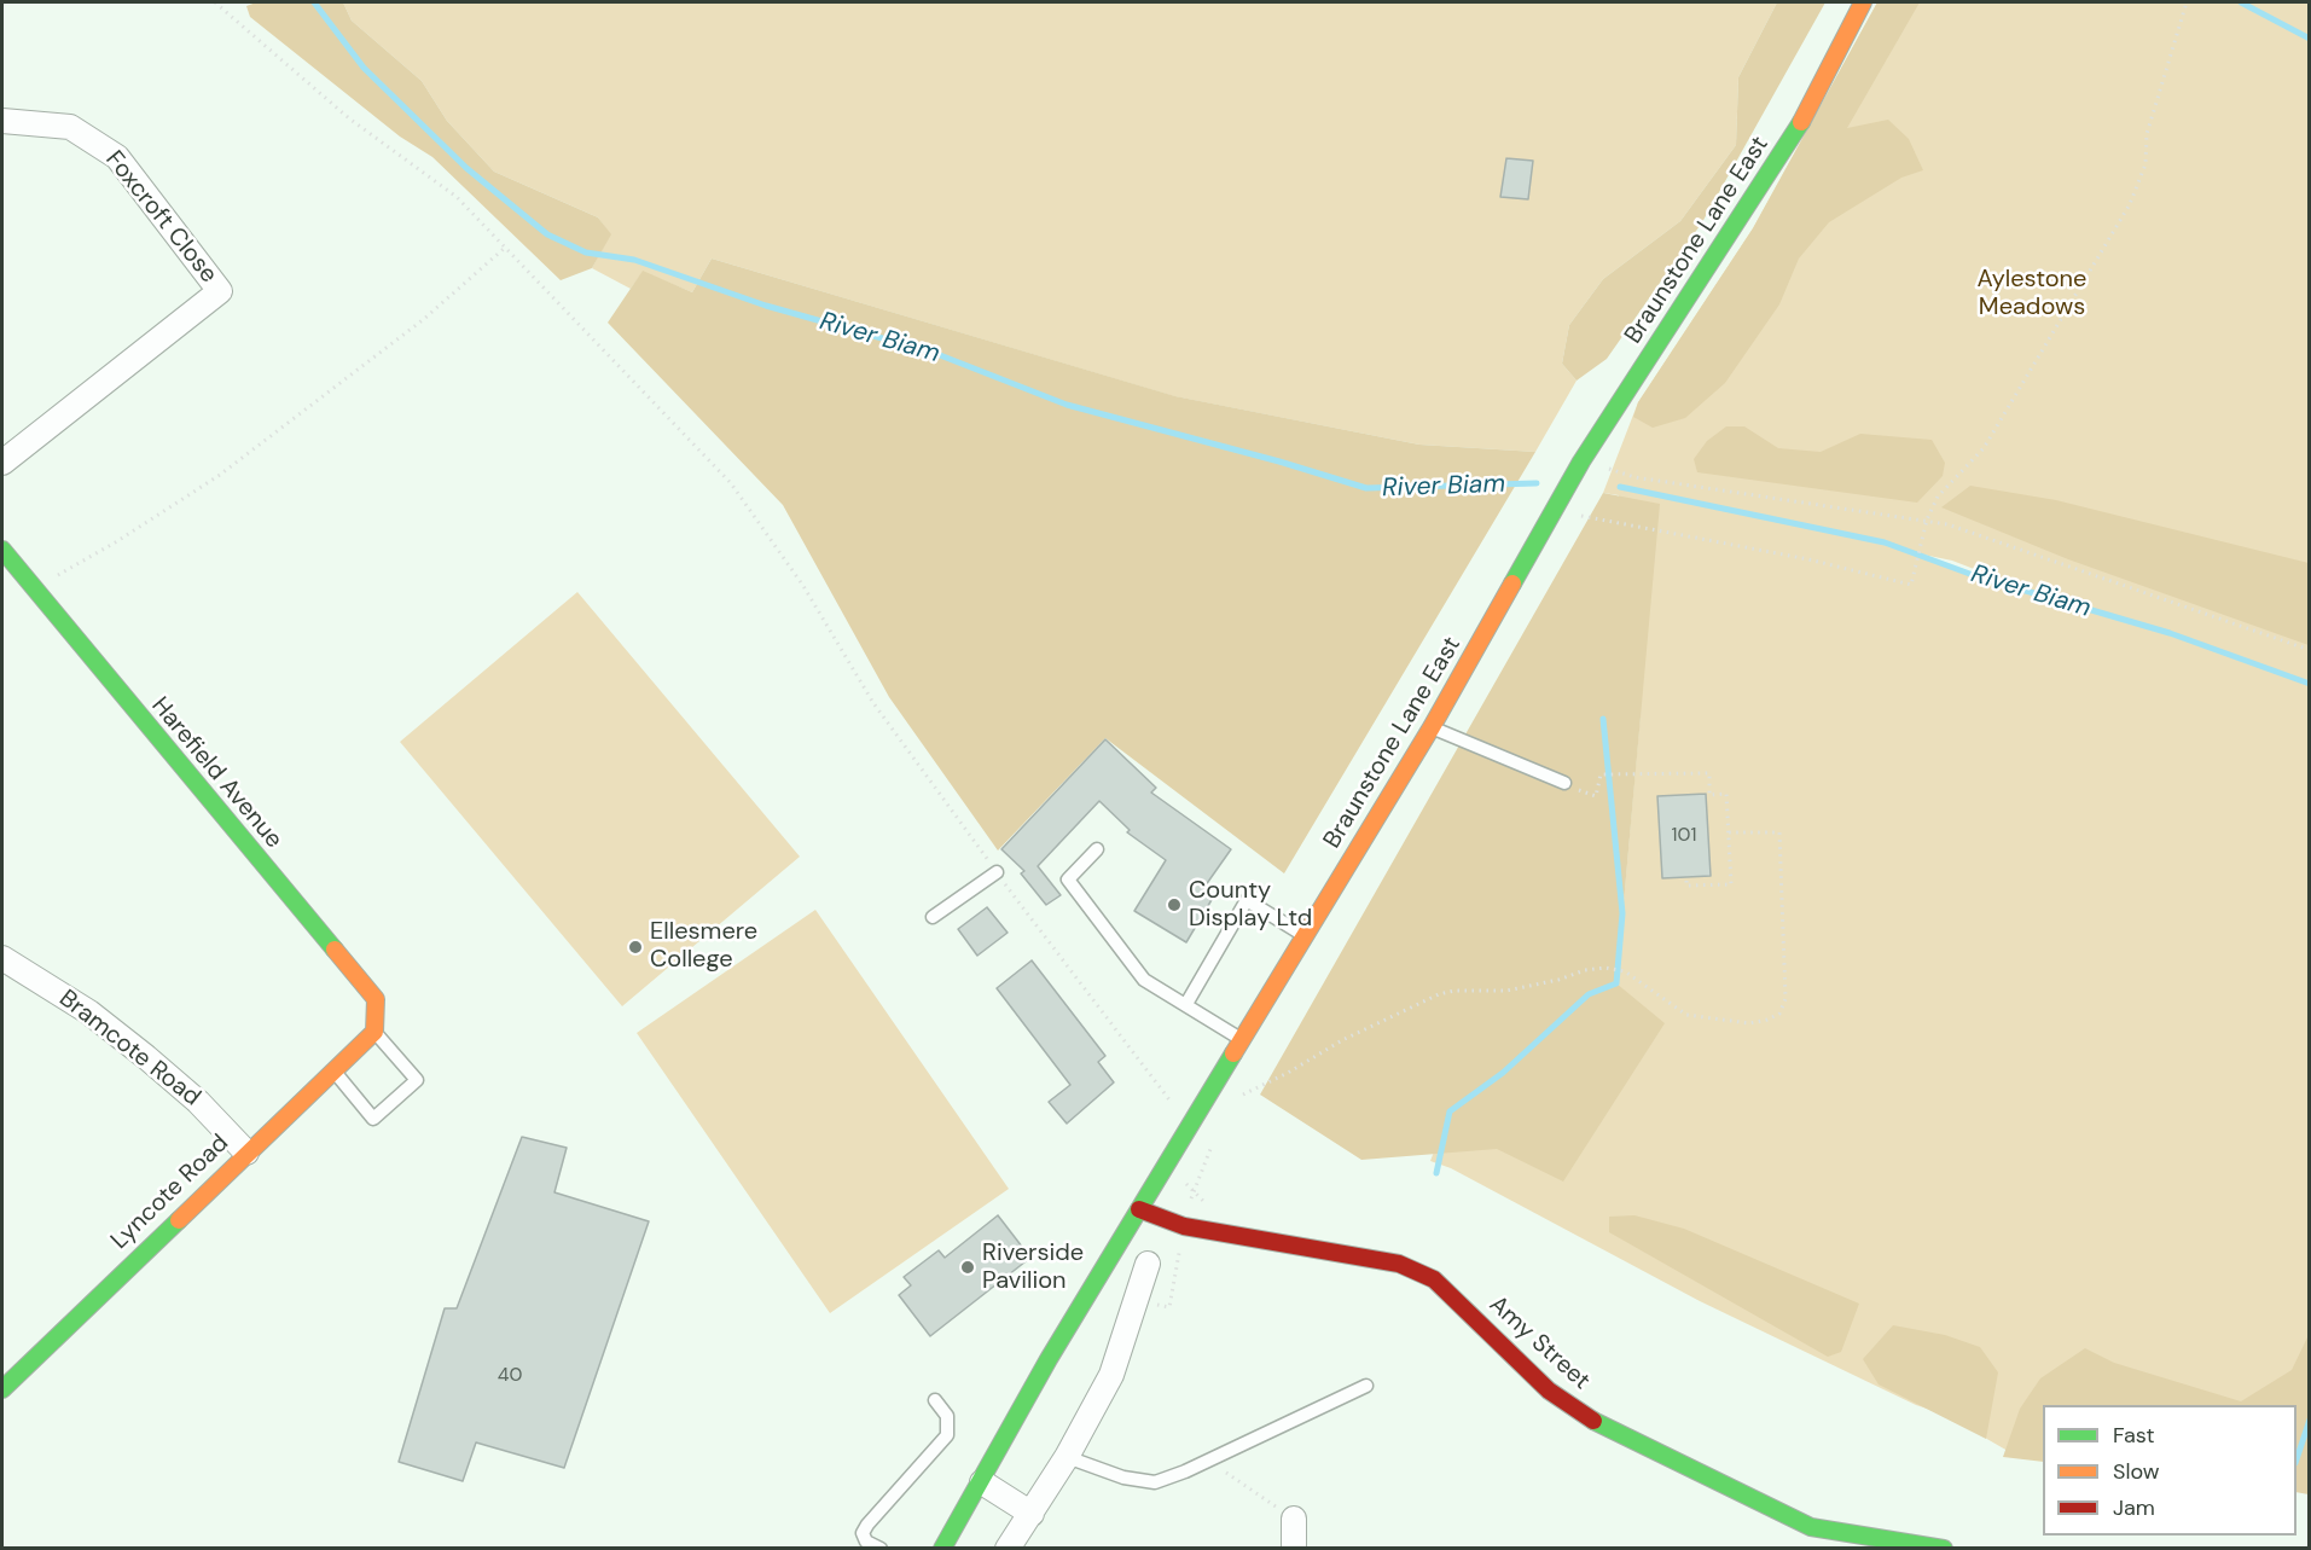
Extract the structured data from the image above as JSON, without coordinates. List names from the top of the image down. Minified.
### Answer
{"streets":{"street":["Foxcroft Close","Braunstone Lane East","Harefield Avenue","Bramcote Road","Lyncote Road","Amy Street"]},"crossings":[["Braunstone Lane East","Amy Street"],["Harefield Avenue","Lyncote Road"],["Bramcote Road","Lyncote Road"]],"water":["River Biam"],"parks":["Aylestone Meadows"],"places":["County Display Ltd","Ellesmere College","Riverside Pavilion"],"house_numbers":["101","40"],"legend":["Fast","Slow","Jam"]}
